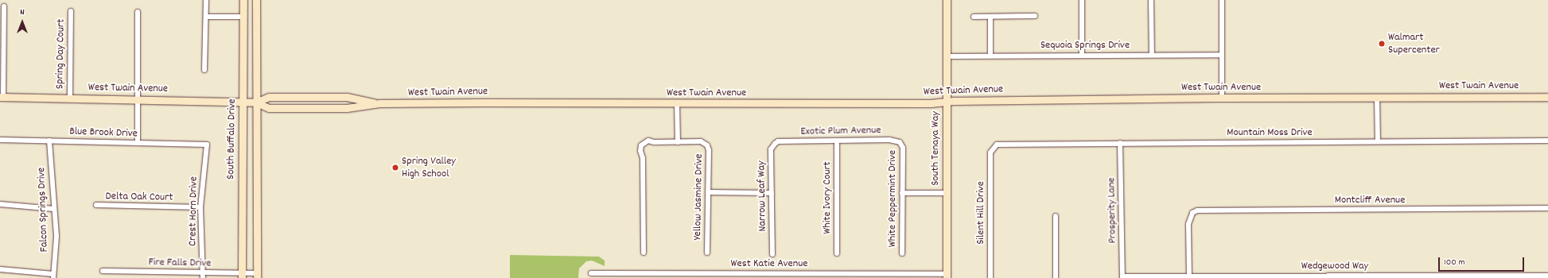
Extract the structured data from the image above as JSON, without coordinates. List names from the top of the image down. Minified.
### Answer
{"streets":{"street":["Sequoia Springs Drive","Spring Day Court","West Twain Avenue","Exotic Plum Avenue","Blue Brook Drive","Mountain Moss Drive","South Buffalo Drive","South Tenaya Way","Narrow Leaf Way","Delta Oak Court","Yellow Jasmine Drive","White Ivory Court","White Peppermint Drive","Montcliff Avenue","Falcon Springs Drive","Prosperity Lane","Crest Horn Drive","Silent Hill Drive","Fire Falls Drive","West Katie Avenue","Wedgewood Way"]},"crossings":[["Sequoia Springs Drive","South Tenaya Way"],["Spring Day Court","West Twain Avenue"],["West Twain Avenue","South Buffalo Drive"],["West Twain Avenue","South Tenaya Way"],["Exotic Plum Avenue","Narrow Leaf Way"],["Exotic Plum Avenue","White Ivory Court"],["Exotic Plum Avenue","White Peppermint Drive"],["Blue Brook Drive","Falcon Springs Drive"],["Blue Brook Drive","Crest Horn Drive"],["Mountain Moss Drive","Prosperity Lane"],["Mountain Moss Drive","Silent Hill Drive"],["South Buffalo Drive","Fire Falls Drive"],["South Tenaya Way","West Katie Avenue"],["Delta Oak Court","Crest Horn Drive"],["Montcliff Avenue","Wedgewood Way"],["Prosperity Lane","Wedgewood Way"],["Crest Horn Drive","Fire Falls Drive"]],"places":["Walmart Supercenter","Spring Valley High School"],"scale_bar":"100 m","north":"top"}
